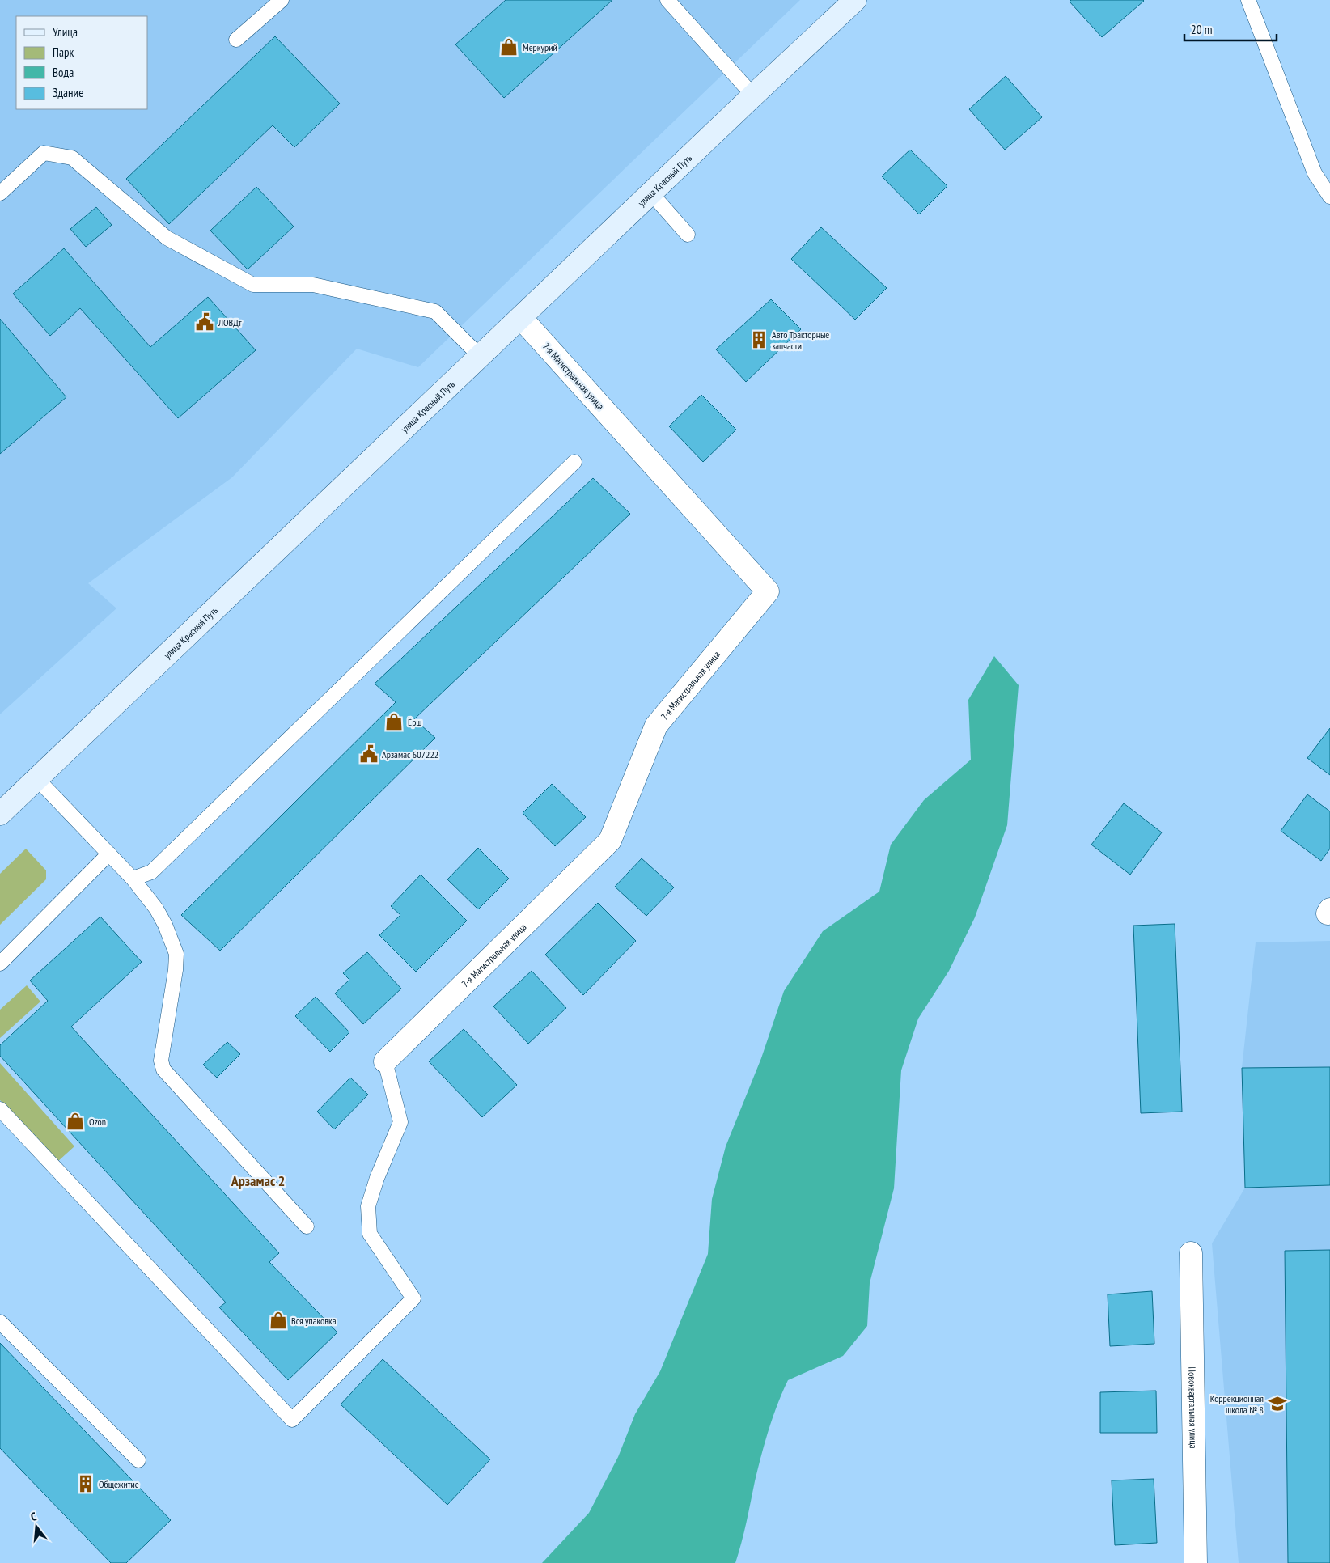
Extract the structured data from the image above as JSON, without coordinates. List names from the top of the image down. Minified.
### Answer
{"streets":{"main road":["улица Красный Путь"],"street":["7-я Магистральная улица","Новоквартальная улица"]},"crossings":[["улица Красный Путь","7-я Магистральная улица"]],"districts":["Арзамас 2"],"places":{"shop":["Меркурий","Ёрш","Ozon","Вся упаковка"],"public building":["ЛОВДт","Арзамас 607222"],"building":["Авто Тракторные запчасти","Общежитие"],"school or university":["Коррекционная школа № 8"]},"legend":["Улица","Парк","Вода","Здание"],"scale_bar":"20 m","north":"top"}
